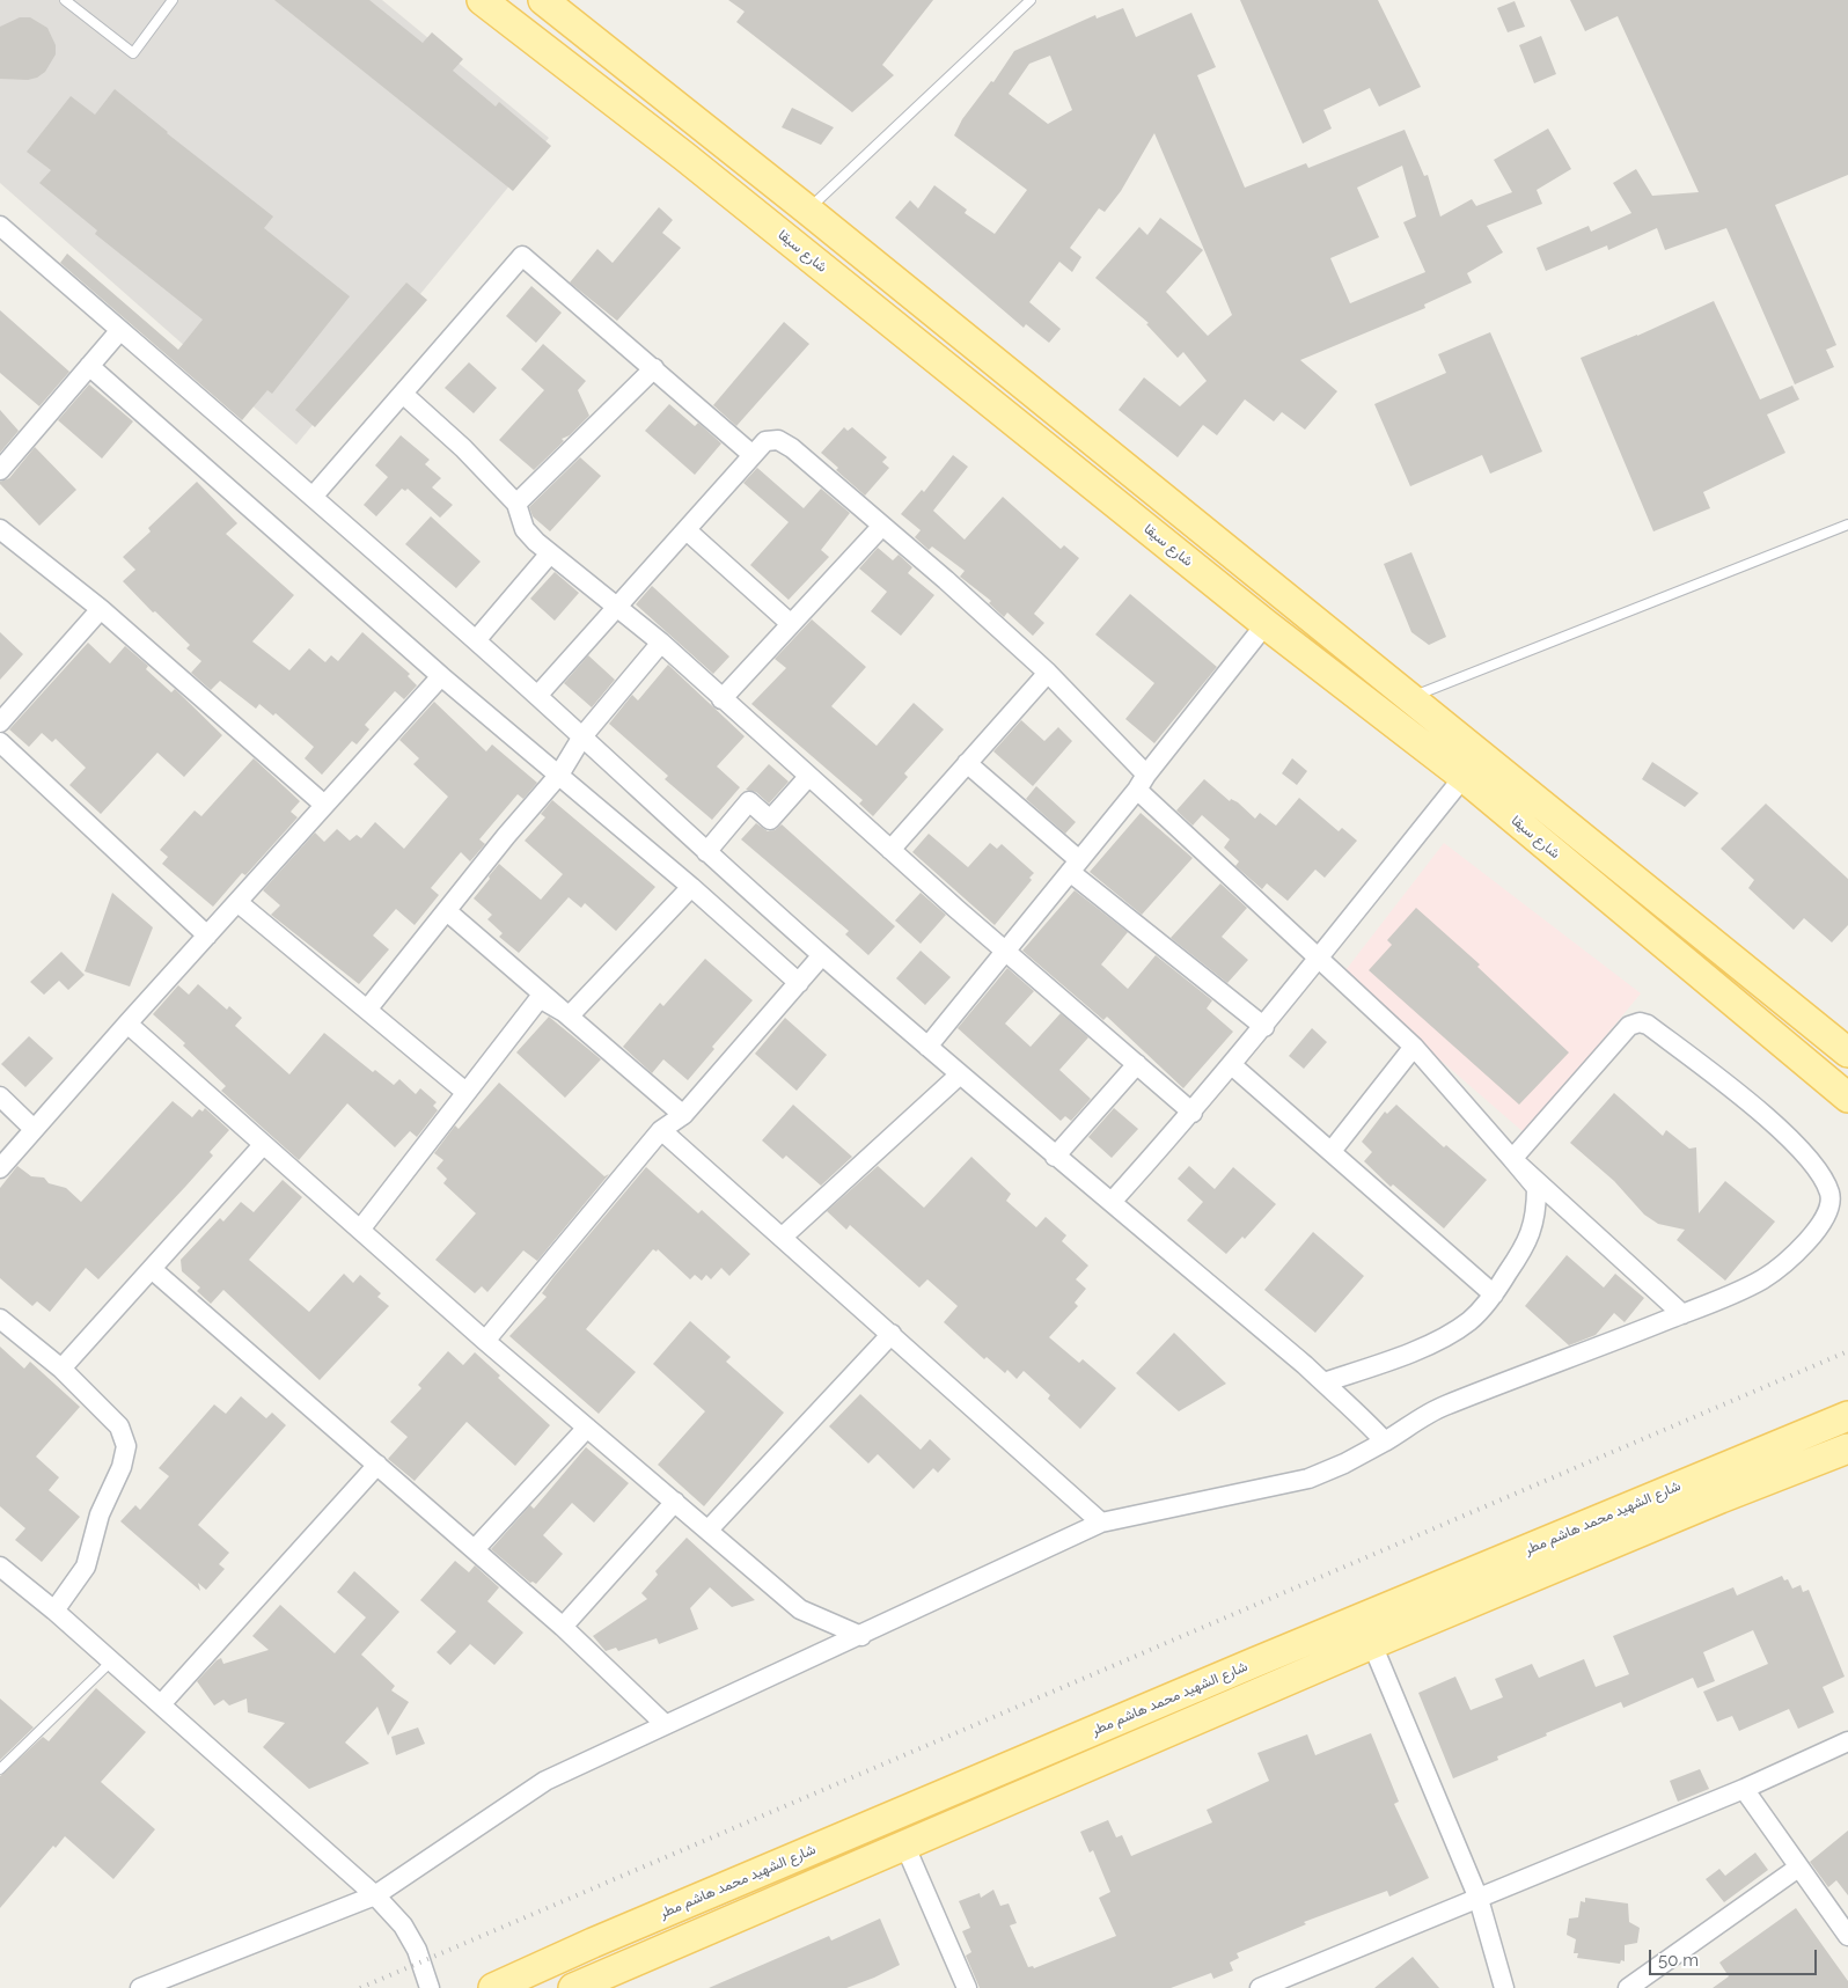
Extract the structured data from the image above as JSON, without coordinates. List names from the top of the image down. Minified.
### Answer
{"streets":{"main road":["شارع سيقا","شارع الشهيد محمد هاشم مطر"]},"scale_bar":"50 m"}
